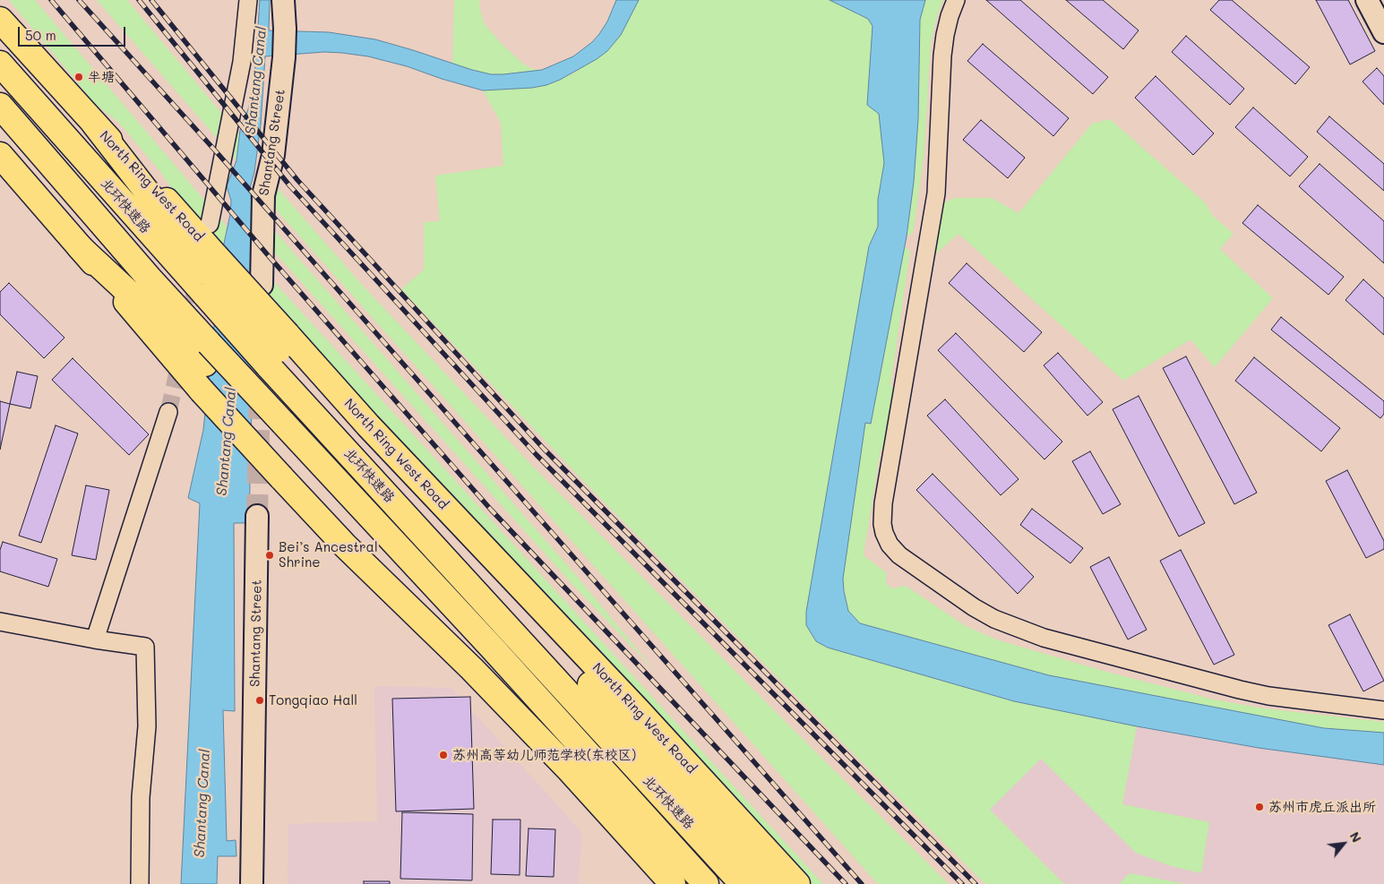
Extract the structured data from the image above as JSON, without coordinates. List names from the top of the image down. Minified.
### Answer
{"streets":{"main road":["North Ring West Road","北环快速路"],"street":["Shantang Street"]},"crossings":[["North Ring West Road","北环快速路"]],"water":["Shantang Canal"],"places":["半塘","Bei’s Ancestral Shrine","Tongqiao Hall","苏州高等幼儿师范学校(东校区)","苏州市虎丘派出所"],"scale_bar":"50 m","north":"top right"}
